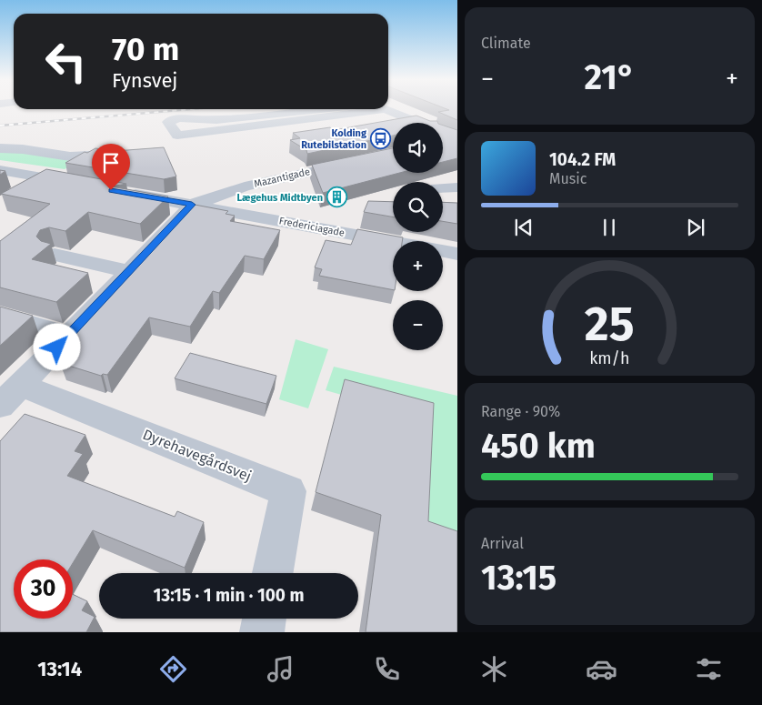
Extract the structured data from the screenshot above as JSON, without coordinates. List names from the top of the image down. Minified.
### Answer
{"streets":{"street":["Mazantigade","Fredericiagade","Dyrehavegårdsvej"]},"crossings":[["Mazantigade","Fredericiagade"],["Mazantigade","Dyrehavegårdsvej"],["Fredericiagade","Dyrehavegårdsvej"]],"places":{"bus stop":["Kolding Rutebilstation"],"building":["Lægehus Midtbyen"]},"page":{"tile":["Climate",["Range · 90%","450 km"],["Arrival","13:15"]],"turn":["70 m","Fynsvej"],"heat":["−","21°","+"],"map_buttons":["+","−"],"song":["104.2 FM","Music"],"limit":"30","trip":"13:15 · 1 min · 100 m","tabs":"13:14","gauge":["25","km/h"]}}
